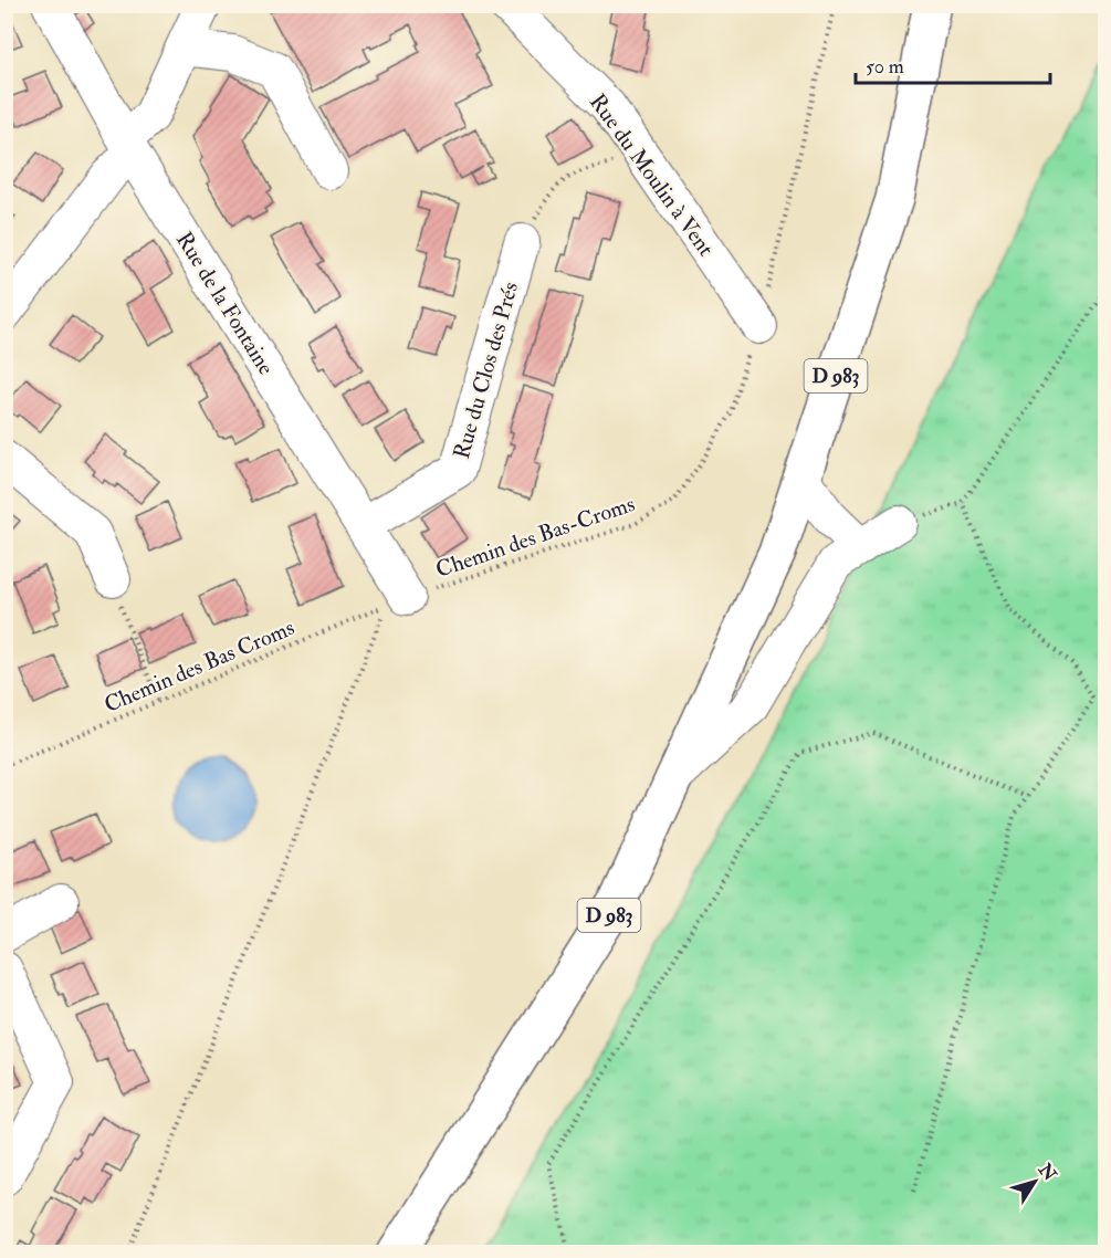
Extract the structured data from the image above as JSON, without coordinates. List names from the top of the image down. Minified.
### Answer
{"streets":{"main road":["D 983"],"street":["Rue du Moulin à Vent","Rue de la Fontaine","Rue du Clos des Prés"],"path":["Chemin des Bas-Croms","Chemin des Bas Croms"]},"crossings":[["Rue du Moulin à Vent","Chemin des Bas-Croms"],["Rue de la Fontaine","Rue du Clos des Prés"],["Rue de la Fontaine","Chemin des Bas-Croms"],["Rue de la Fontaine","Chemin des Bas Croms"],["Chemin des Bas-Croms","Chemin des Bas Croms"]],"scale_bar":"50 m","north":"top right"}
